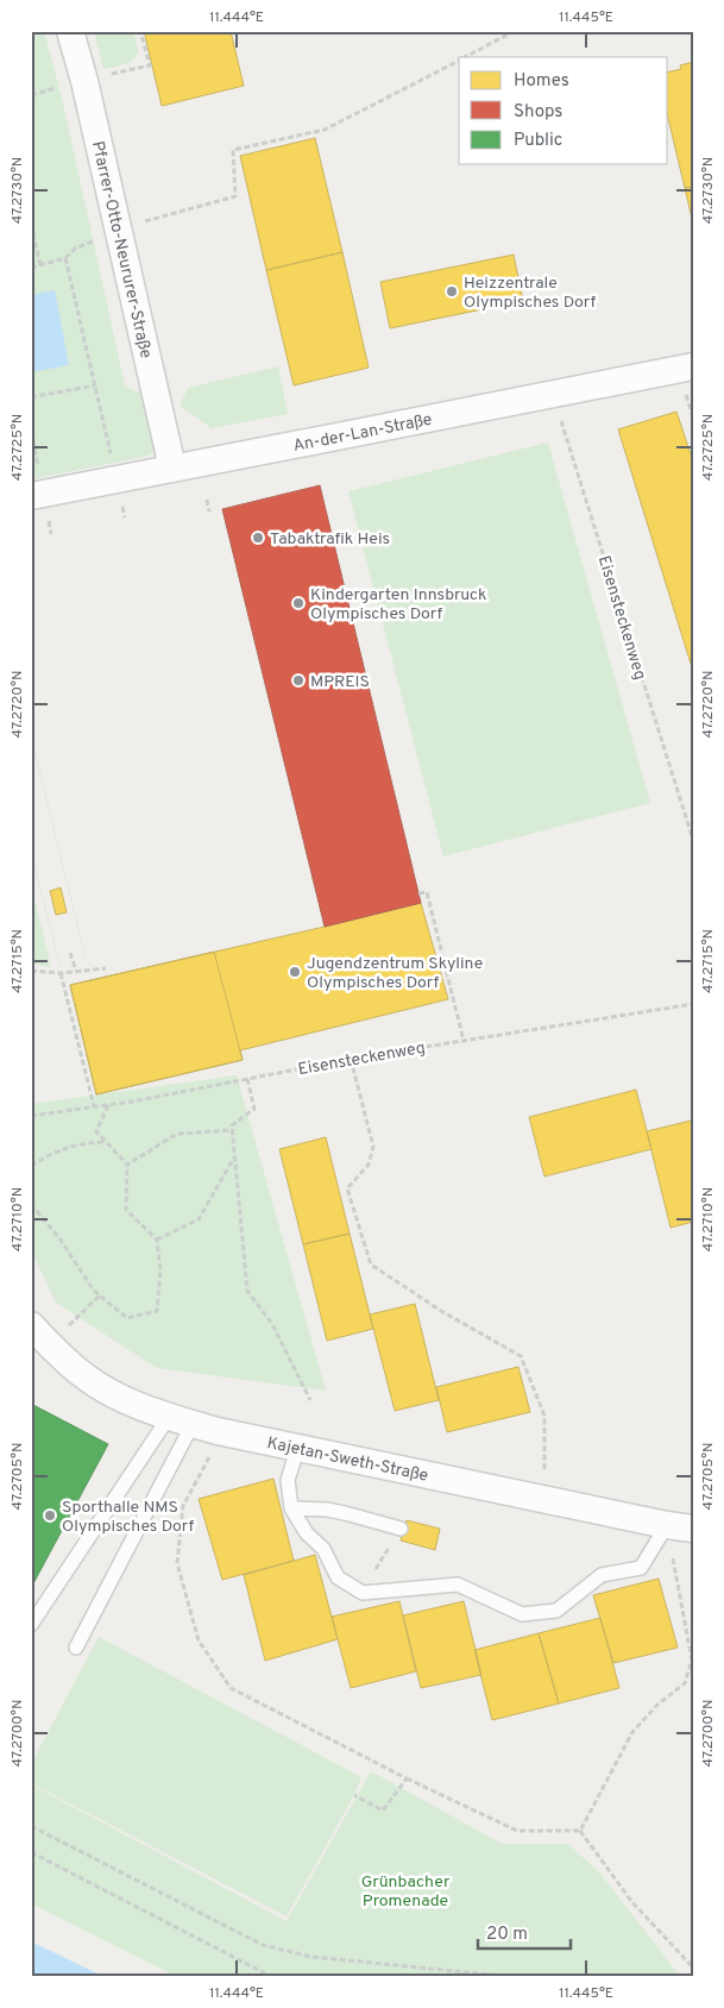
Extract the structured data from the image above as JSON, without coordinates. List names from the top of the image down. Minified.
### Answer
{"streets":{"street":["Pfarrer-Otto-Neururer-Straße","An-der-Lan-Straße","Kajetan-Sweth-Straße"],"path":["Eisensteckenweg"]},"crossings":[["Pfarrer-Otto-Neururer-Straße","An-der-Lan-Straße"],["An-der-Lan-Straße","Eisensteckenweg"]],"parks":["Grünbacher Promenade"],"places":["Heizzentrale Olympisches Dorf","Tabaktrafik Heis","Kindergarten Innsbruck Olympisches Dorf","MPREIS","Jugendzentrum Skyline Olympisches Dorf","Sporthalle NMS Olympisches Dorf"],"legend":["Homes","Shops","Public"],"scale_bar":"20 m","coordinates":["11.444°E","11.445°E","47.2730°N","47.2725°N","47.2720°N","47.2715°N","47.2710°N","47.2705°N","47.2700°N"]}
